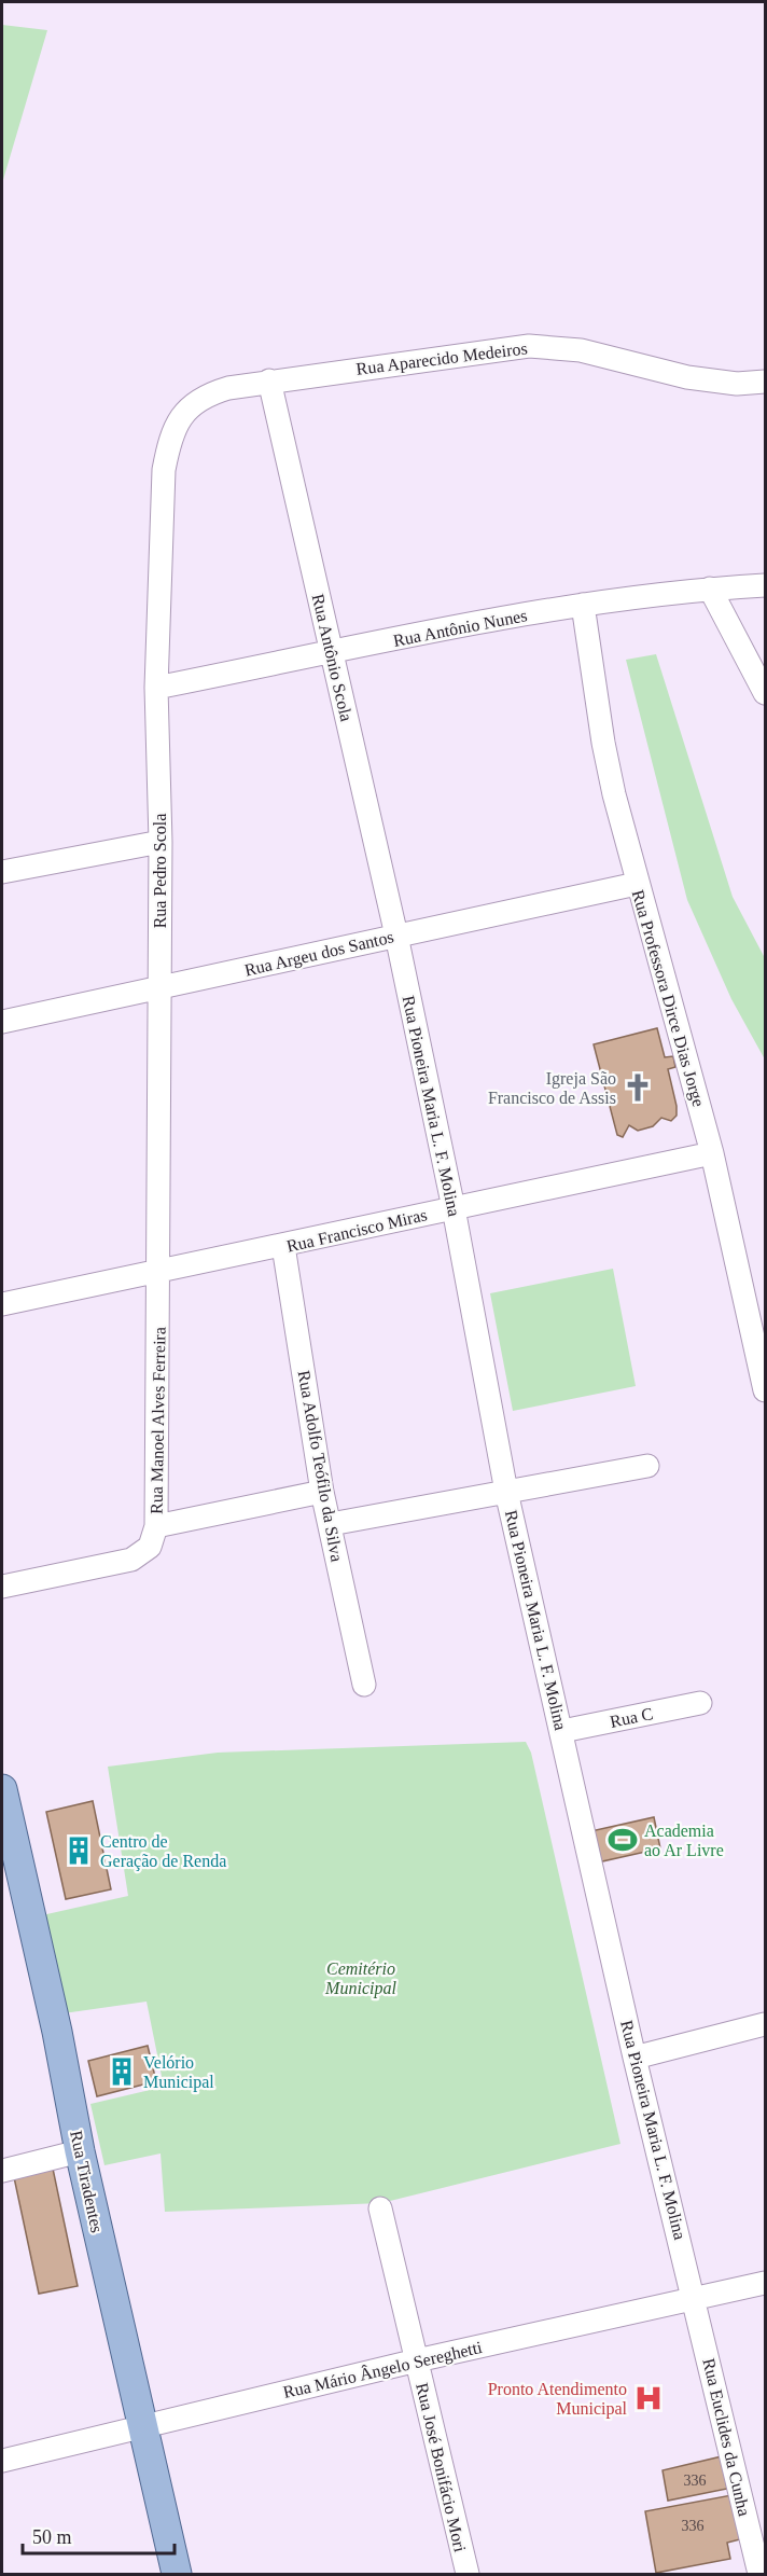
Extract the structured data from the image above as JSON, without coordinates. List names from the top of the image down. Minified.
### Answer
{"streets":{"main road":["Rua Tiradentes"],"street":["Rua Aparecido Medeiros","Rua Antônio Nunes","Rua Antônio Scola","Rua Pedro Scola","Rua Argeu dos Santos","Rua Professora Dirce Dias Jorge","Rua Pioneira Maria L. F. Molina","Rua Francisco Miras","Rua Manoel Alves Ferreira","Rua Adolfo Teófilo da Silva","Rua C","Rua Mário Ângelo Sereghetti","Rua Euclides da Cunha","Rua José Bonifácio Mori"]},"crossings":[["Rua Aparecido Medeiros","Rua Antônio Scola"],["Rua Aparecido Medeiros","Rua Pedro Scola"],["Rua Antônio Nunes","Rua Antônio Scola"],["Rua Antônio Nunes","Rua Pedro Scola"],["Rua Antônio Nunes","Rua Professora Dirce Dias Jorge"],["Rua Antônio Scola","Rua Argeu dos Santos"],["Rua Antônio Scola","Rua Pioneira Maria L. F. Molina"],["Rua Pedro Scola","Rua Argeu dos Santos"],["Rua Pedro Scola","Rua Francisco Miras"],["Rua Pedro Scola","Rua Manoel Alves Ferreira"],["Rua Argeu dos Santos","Rua Professora Dirce Dias Jorge"],["Rua Argeu dos Santos","Rua Pioneira Maria L. F. Molina"],["Rua Professora Dirce Dias Jorge","Rua Francisco Miras"],["Rua Pioneira Maria L. F. Molina","Rua Francisco Miras"],["Rua Pioneira Maria L. F. Molina","Rua C"],["Rua Pioneira Maria L. F. Molina","Rua Mário Ângelo Sereghetti"],["Rua Pioneira Maria L. F. Molina","Rua Euclides da Cunha"],["Rua Francisco Miras","Rua Manoel Alves Ferreira"],["Rua Francisco Miras","Rua Adolfo Teófilo da Silva"],["Rua Tiradentes","Rua Mário Ângelo Sereghetti"],["Rua Mário Ângelo Sereghetti","Rua Euclides da Cunha"],["Rua Mário Ângelo Sereghetti","Rua José Bonifácio Mori"]],"parks":["Cemitério Municipal"],"places":{"church":["Igreja São Francisco de Assis"],"sports":["Academia ao Ar Livre"],"building":["Centro de Geração de Renda","Velório Municipal"],"hospital":["Pronto Atendimento Municipal"]},"house_numbers":["336","336"],"scale_bar":"50 m"}
